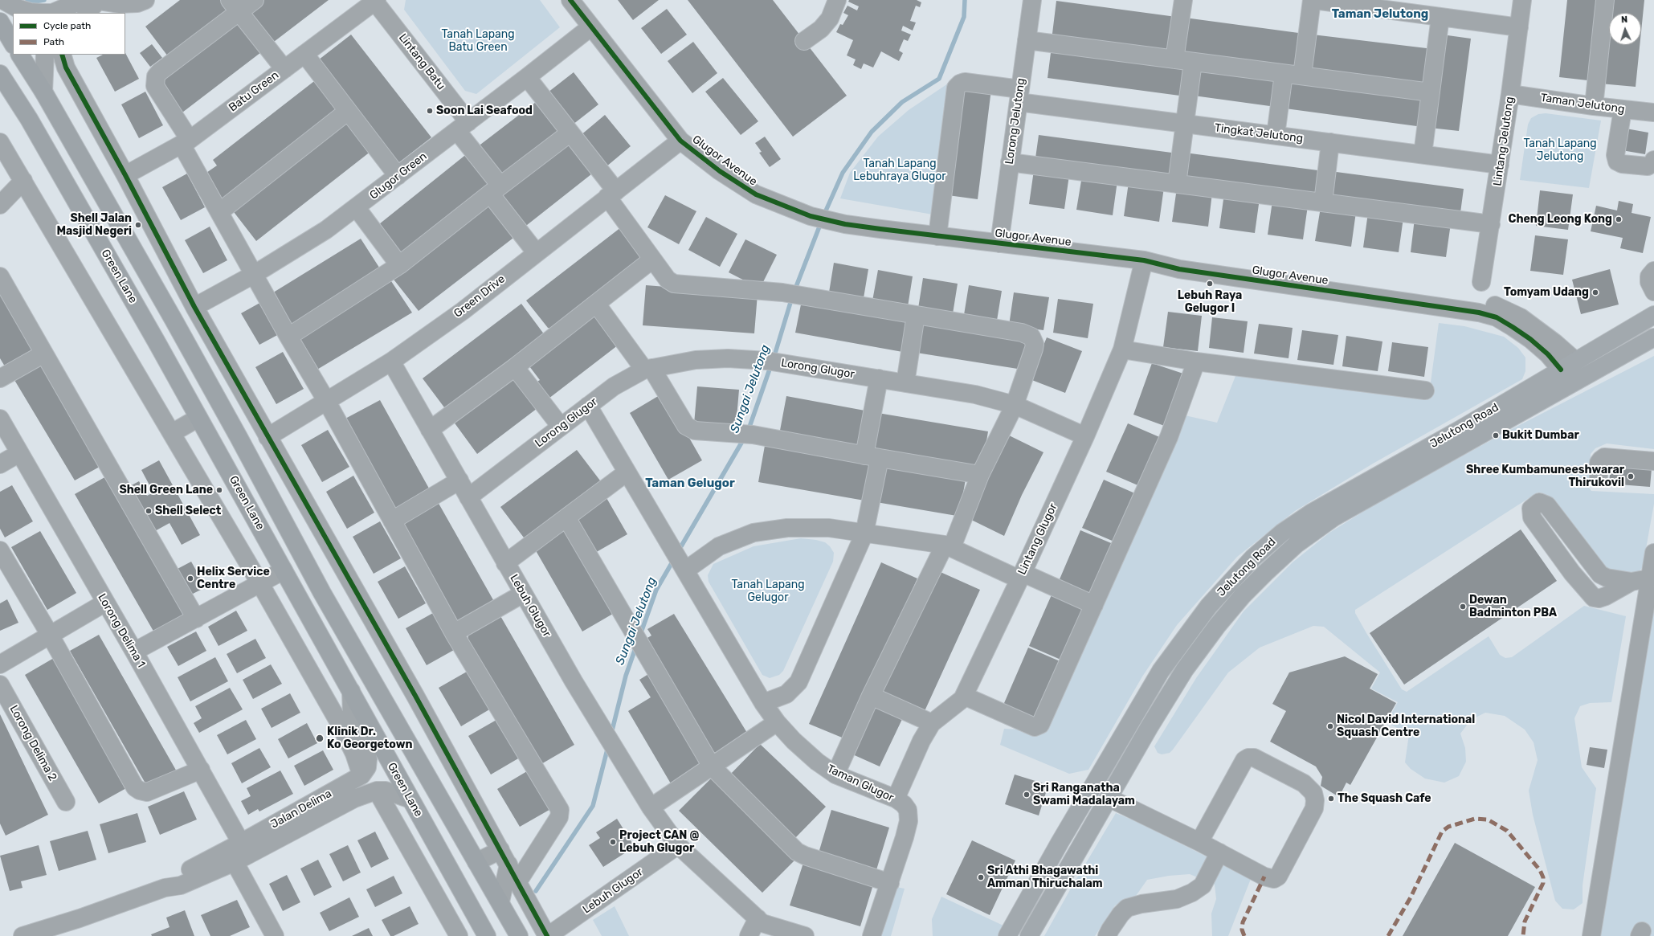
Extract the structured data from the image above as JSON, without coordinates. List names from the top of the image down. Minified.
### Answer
{"streets":{"highway":["Green Lane"],"main road":["Jelutong Road"],"street":["Lintang Batu","Batu Green","Taman Jelutong","Lorong Jelutong","Tingkat Jelutong","Lintang Jelutong","Glugor Avenue","Glugor Green","Green Drive","Lorong Glugor","Lintang Glugor","Lebuh Glugor","Lorong Delima 1","Lorong Delima 2","Taman Glugor","Jalan Delima"]},"crossings":[["Lintang Batu","Batu Green"],["Lintang Batu","Glugor Green"],["Lintang Batu","Green Drive"],["Taman Jelutong","Lintang Jelutong"],["Lorong Jelutong","Tingkat Jelutong"],["Lorong Jelutong","Glugor Avenue"],["Tingkat Jelutong","Lintang Jelutong"],["Tingkat Jelutong","Glugor Avenue"],["Glugor Avenue","Glugor Green"],["Glugor Avenue","Green Drive"],["Glugor Avenue","Jelutong Road"],["Glugor Avenue","Lintang Glugor"],["Green Lane","Jalan Delima"],["Green Drive","Lebuh Glugor"],["Lorong Glugor","Lintang Glugor"],["Lorong Glugor","Lebuh Glugor"],["Lorong Glugor","Taman Glugor"],["Lintang Glugor","Taman Glugor"],["Lorong Delima 1","Jalan Delima"]],"districts":["Taman Jelutong","Taman Gelugor"],"water":["Sungai Jelutong"],"parks":["Tanah Lapang Batu Green","Tanah Lapang Jelutong","Tanah Lapang Lebuhraya Glugor","Tanah Lapang Gelugor"],"places":["Soon Lai Seafood","Cheng Leong Kong","Shell Jalan Masjid Negeri","Lebuh Raya Gelugor I","Tomyam Udang","Bukit Dumbar","Shree Kumbamuneeshwarar Thirukovil","Shell Green Lane","Shell Select","Helix Service Centre","Dewan Badminton PBA","Nicol David International Squash Centre","Klinik Dr. Ko Georgetown","Sri Ranganatha Swami Madalayam","The Squash Cafe","Project CAN @ Lebuh Glugor","Sri Athi Bhagawathi Amman Thiruchalam"],"legend":["Cycle path","Path"],"north":"top"}
